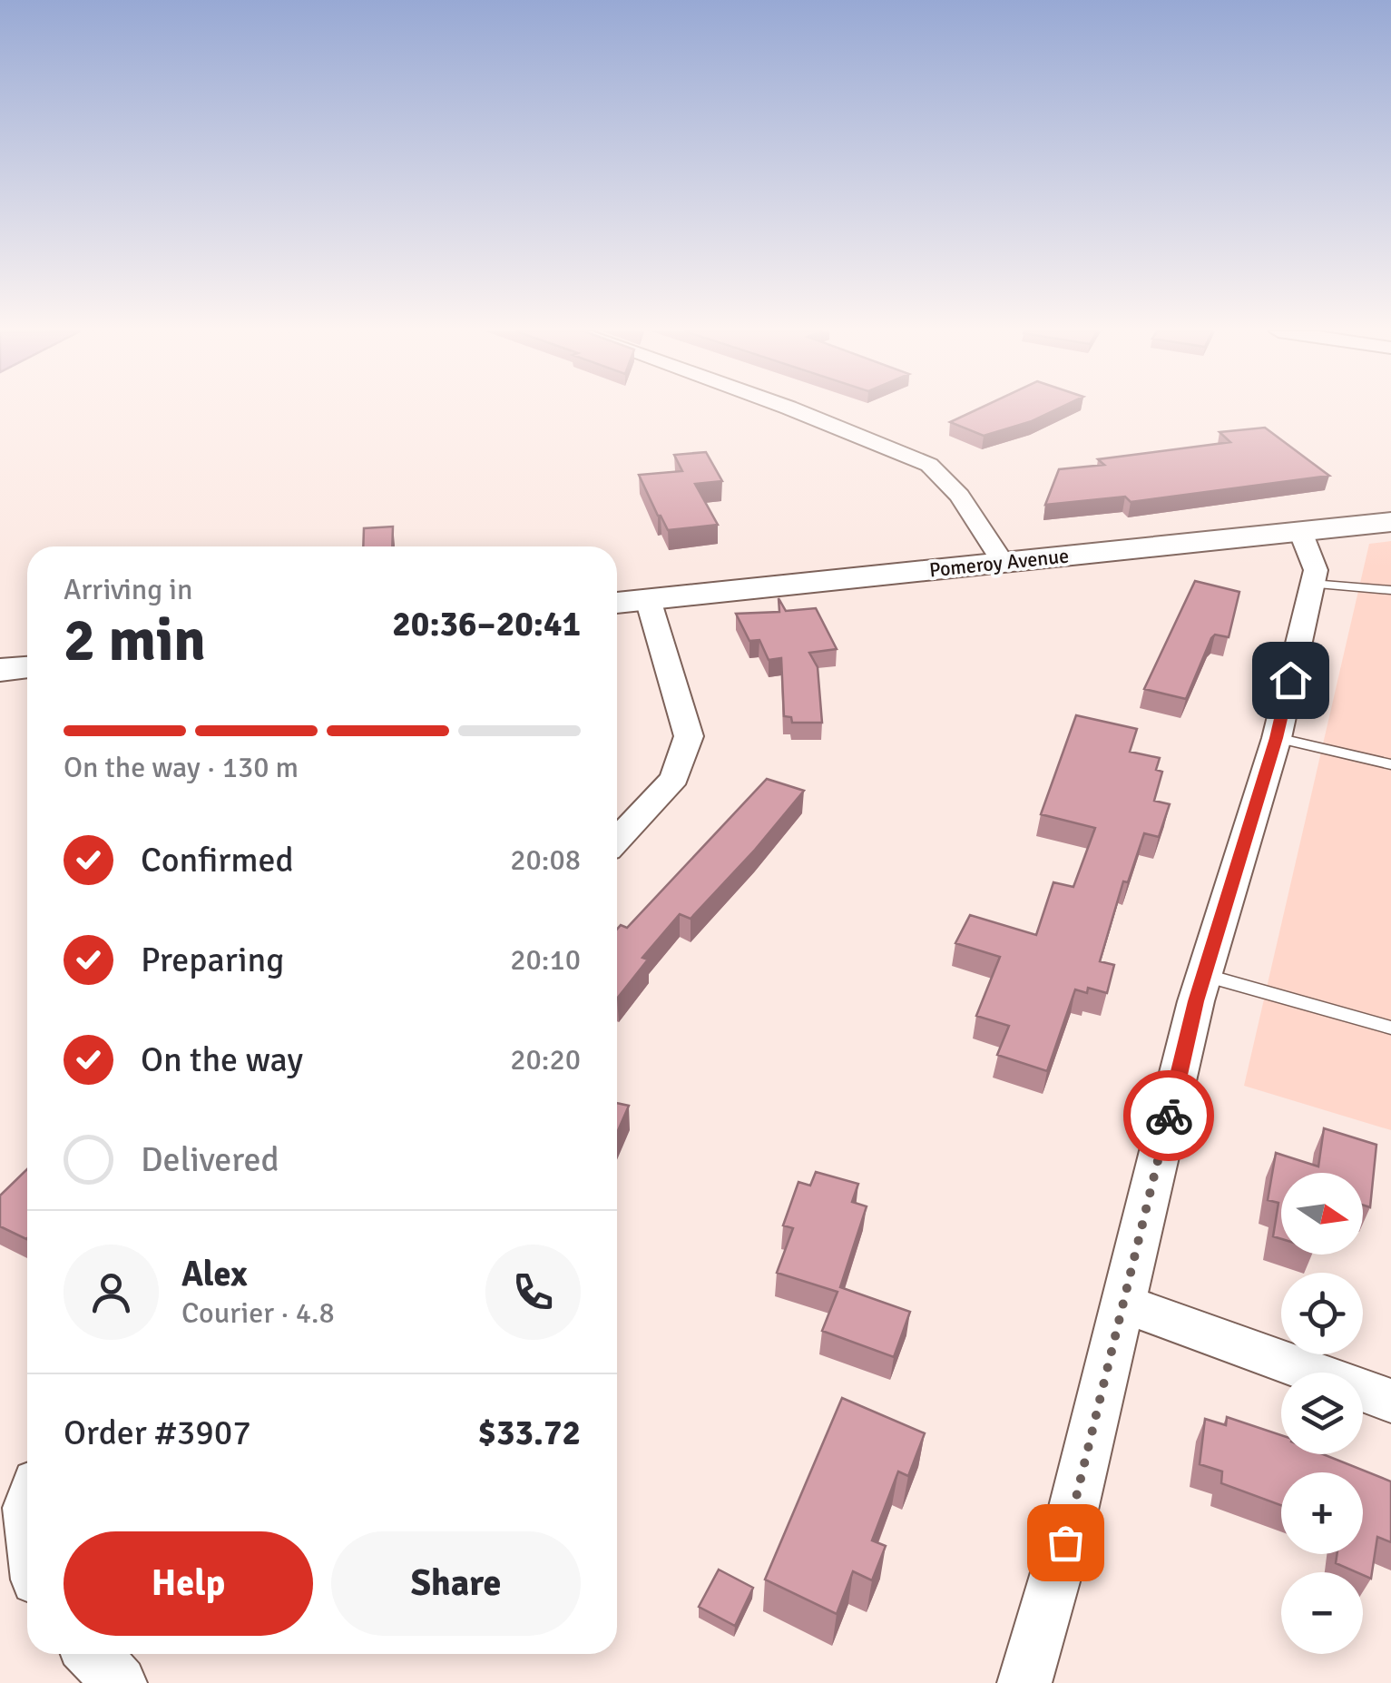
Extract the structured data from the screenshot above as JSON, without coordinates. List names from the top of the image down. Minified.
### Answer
{"streets":{"street":["Pomeroy Avenue"]},"north":"right","page":{"heading":["2 min","Arriving in","20:36–20:41"],"panel":["Alex","Courier · 4.8","Order #3907","$33.72"],"bar":"On the way · 130 m","list":[["Confirmed","20:08"],["Preparing","20:10"],["On the way","20:20"],"Delivered"],"map_buttons":["+","−"],"buttons":["Help","Share"]}}
